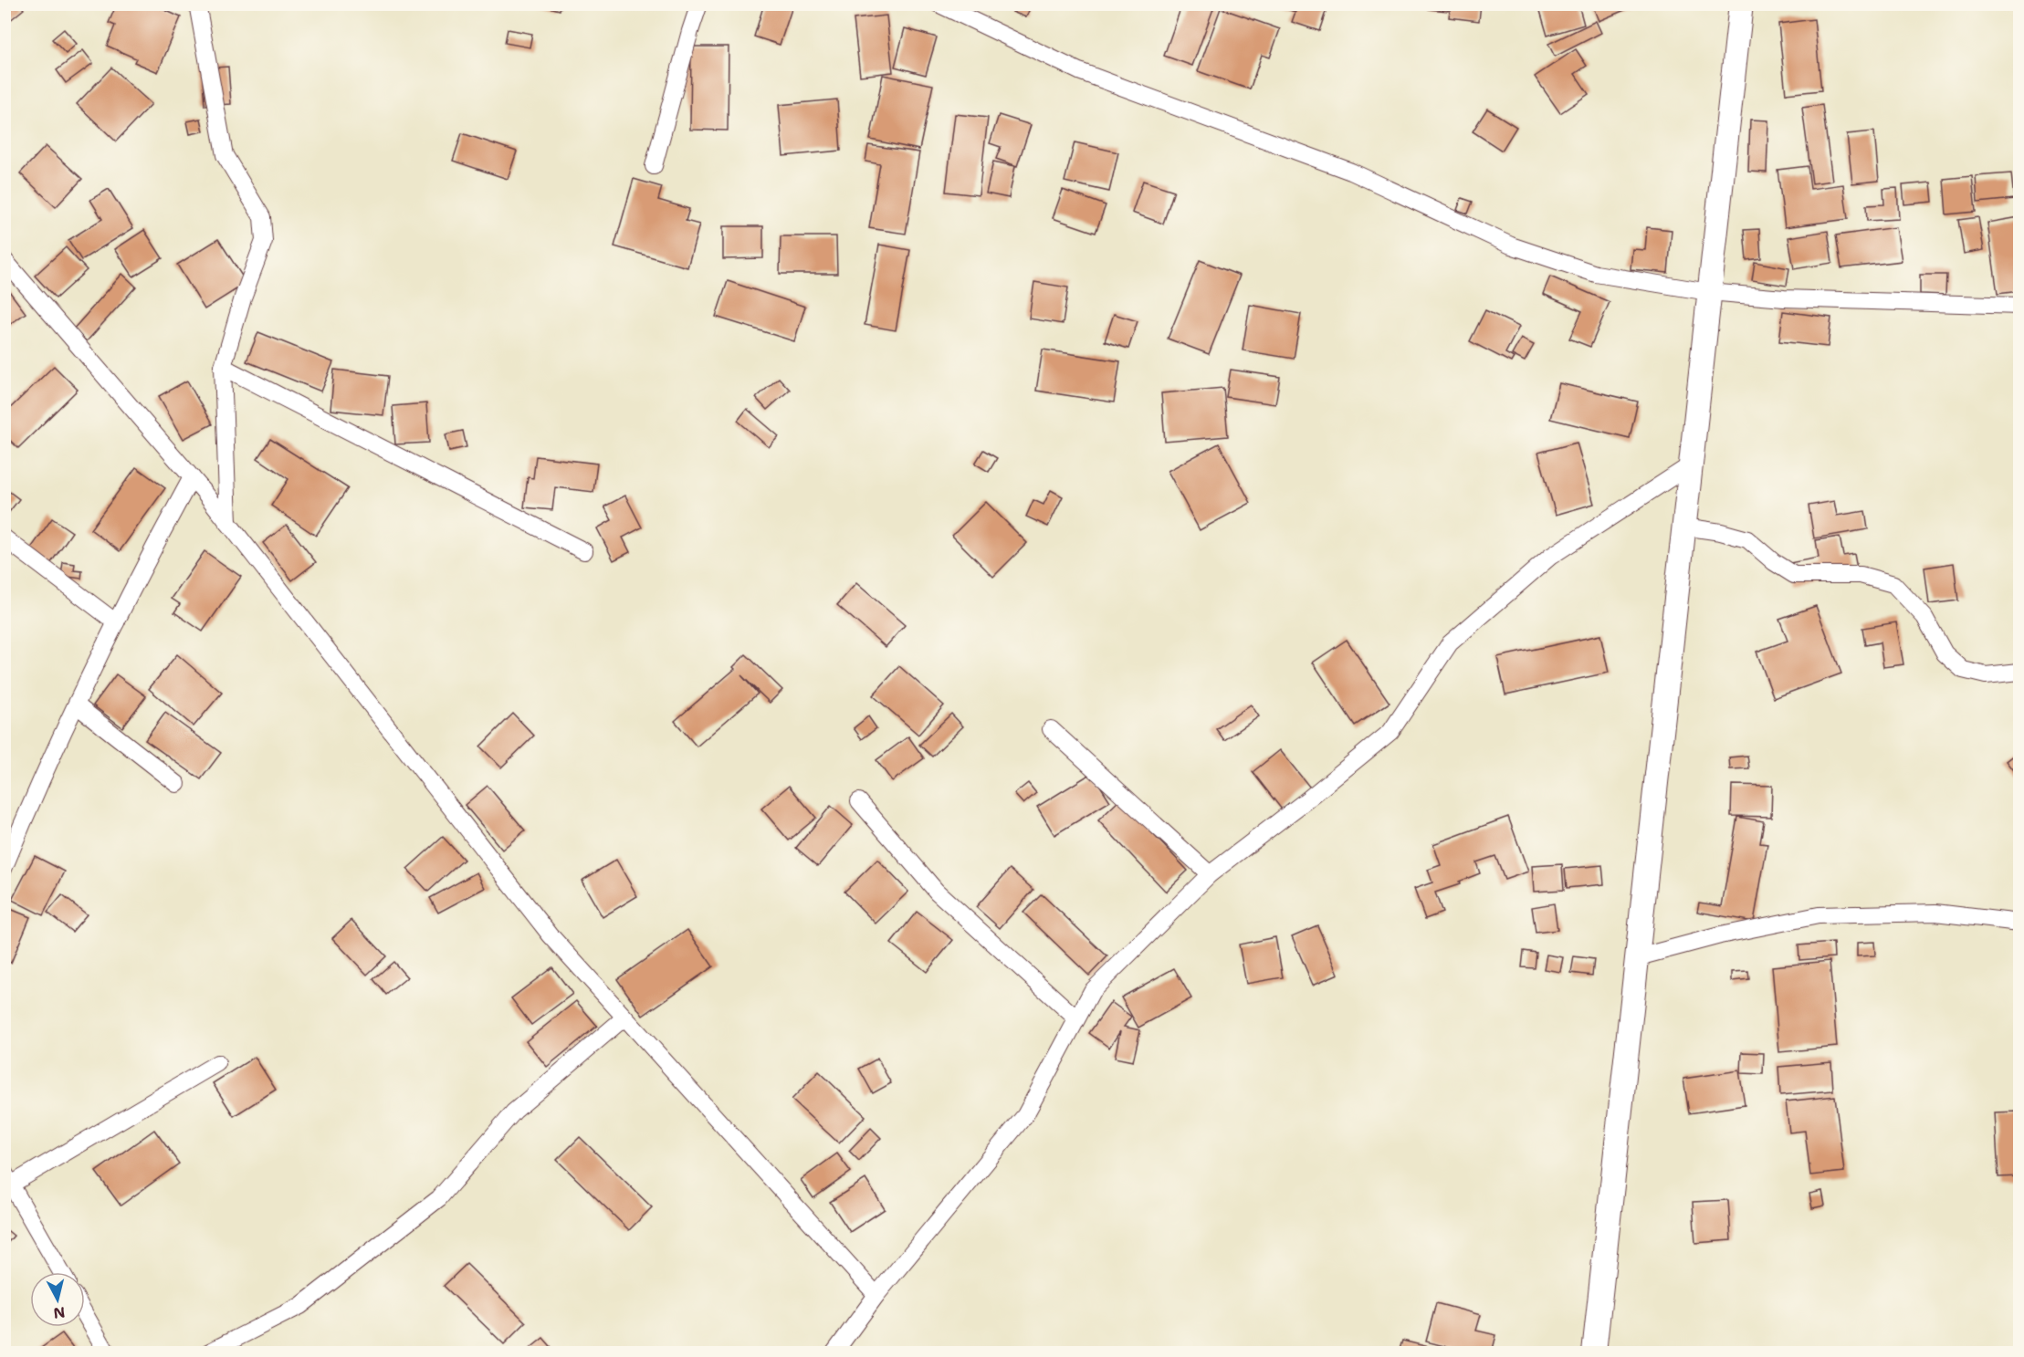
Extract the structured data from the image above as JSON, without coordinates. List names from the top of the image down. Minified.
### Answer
{"north":"bottom"}
